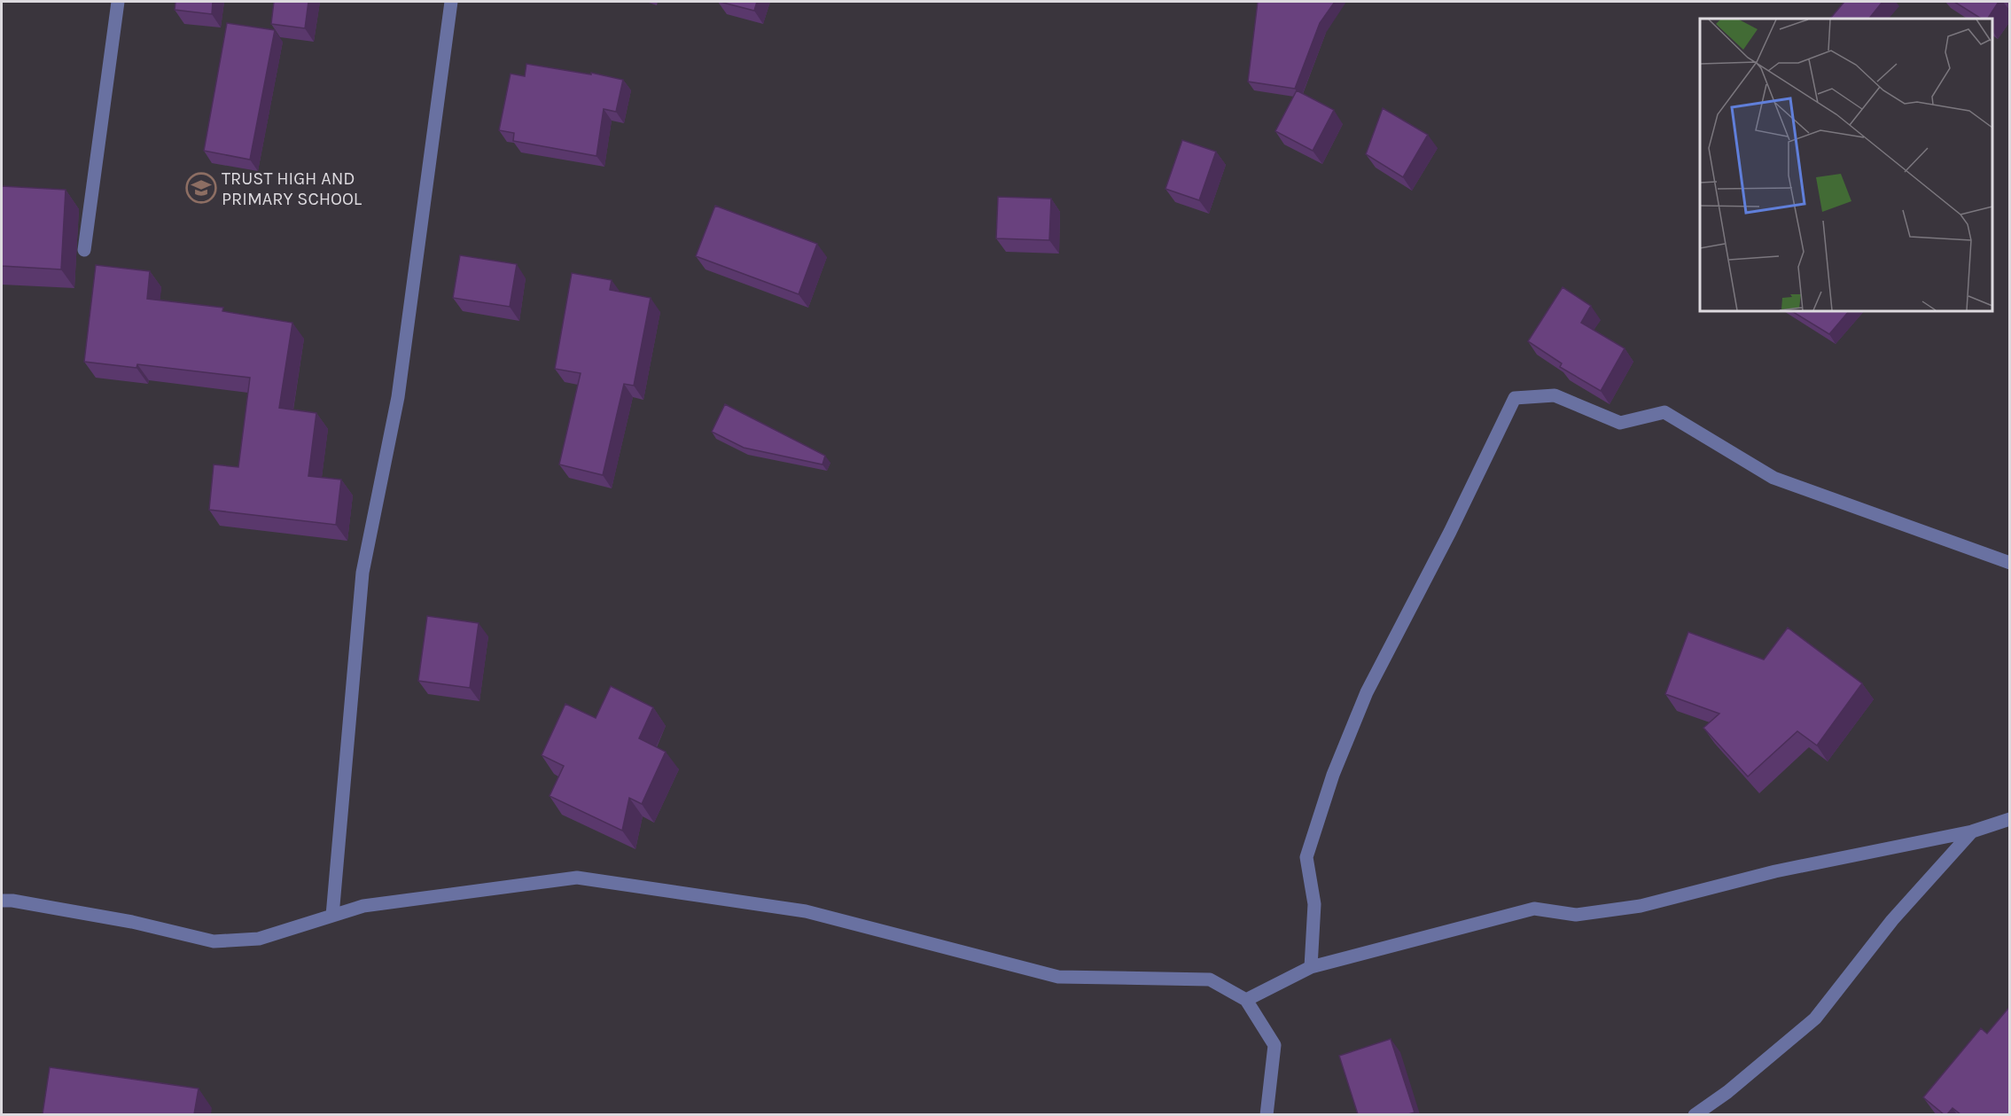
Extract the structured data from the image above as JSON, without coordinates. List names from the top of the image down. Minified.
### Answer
{"places":{"school or university":["TRUST HIGH AND PRIMARY SCHOOL"]}}
